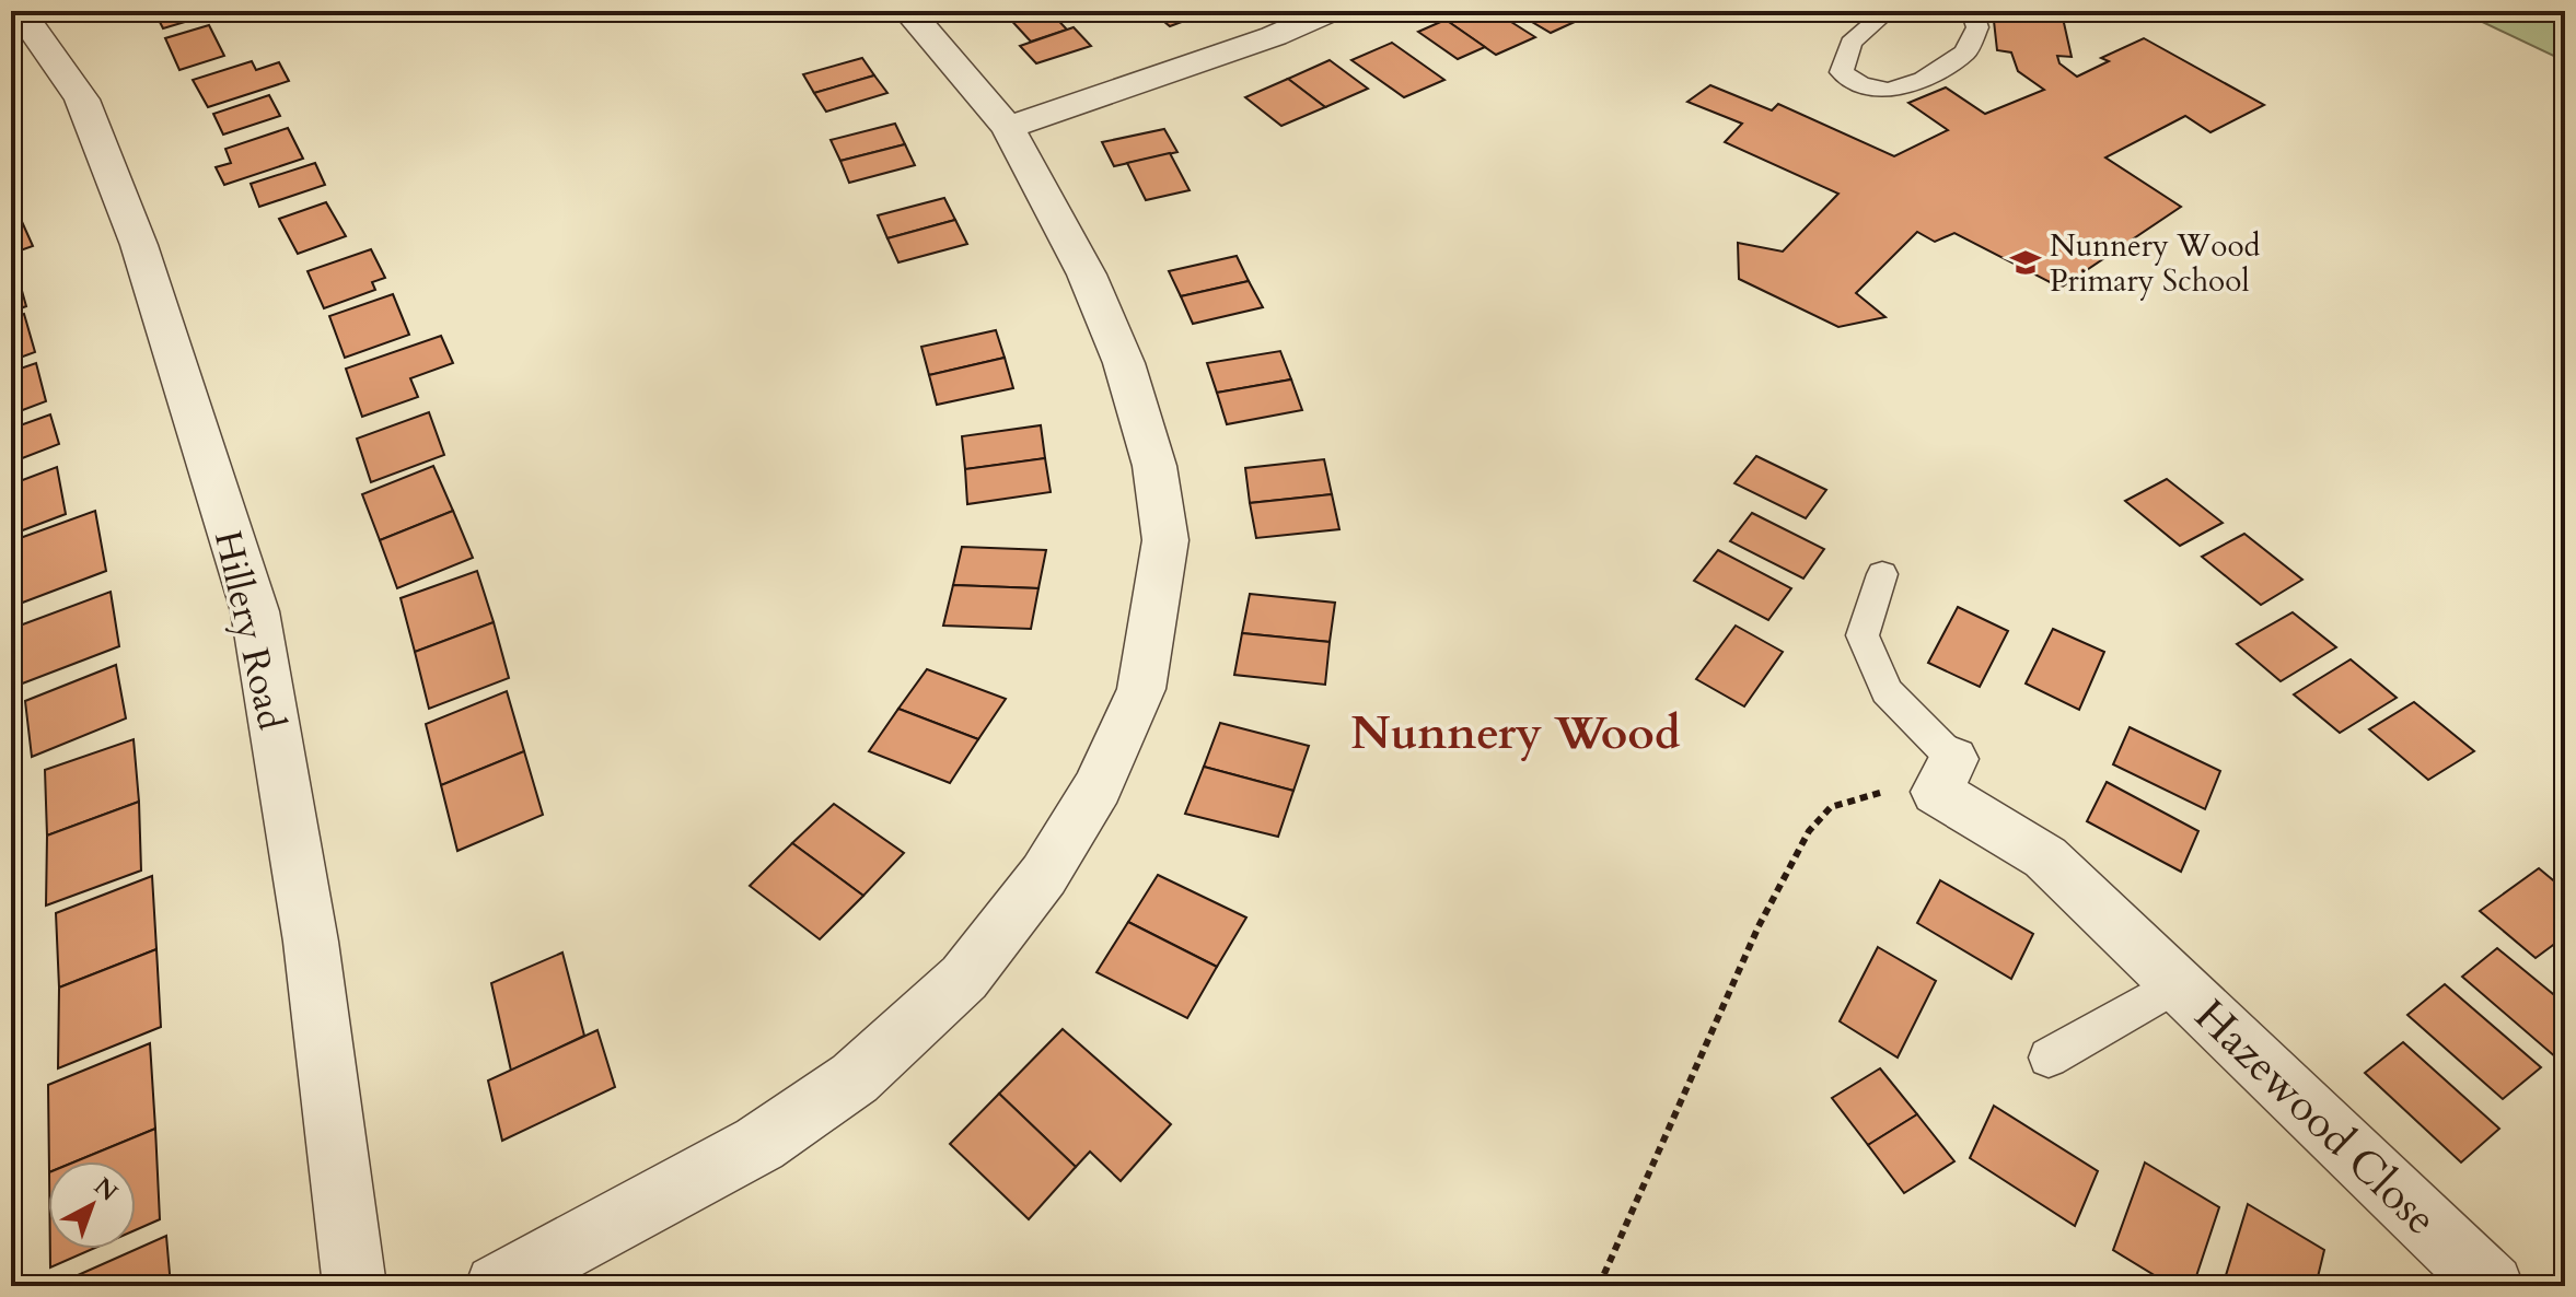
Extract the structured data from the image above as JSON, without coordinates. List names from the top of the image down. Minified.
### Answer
{"streets":{"street":["Hillery Road","Hazewood Close"]},"districts":["Nunnery Wood"],"places":{"school or university":["Nunnery Wood Primary School"]},"north":"top right"}
